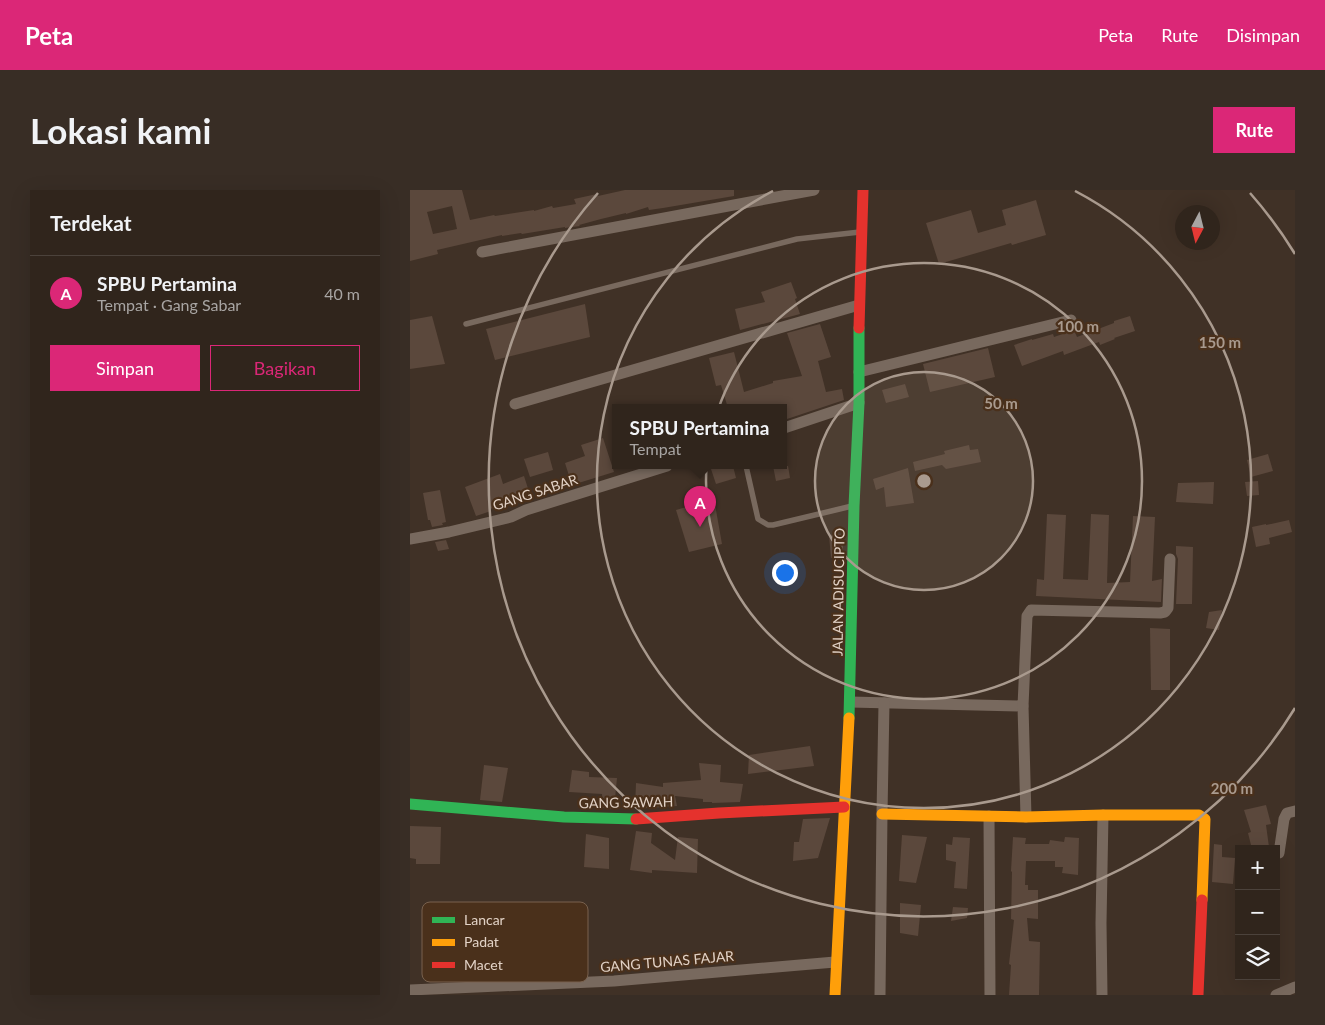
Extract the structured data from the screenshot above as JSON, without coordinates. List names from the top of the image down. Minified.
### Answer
{"streets":{"street":["GANG SABAR","JALAN ADISUCIPTO","GANG SAWAH","GANG TUNAS FAJAR"]},"crossings":[["JALAN ADISUCIPTO","GANG SAWAH"],["JALAN ADISUCIPTO","GANG TUNAS FAJAR"]],"legend":["Lancar","Padat","Macet"],"north":"bottom","page":{"header":"Peta","nav":["Peta","Rute","Disimpan"],"buttons":["Rute",["Simpan","Bagikan"]],"title":"Lokasi kami","heading":"Terdekat","list":[{"mark":"A","name":"SPBU Pertamina","note":"Tempat · Gang Sabar","value":"40 m"}],"popup":["SPBU Pertamina","Tempat"],"pins":"A","map_buttons":["+","−"]},"rings":["100 m","150 m","50 m","200 m"]}
